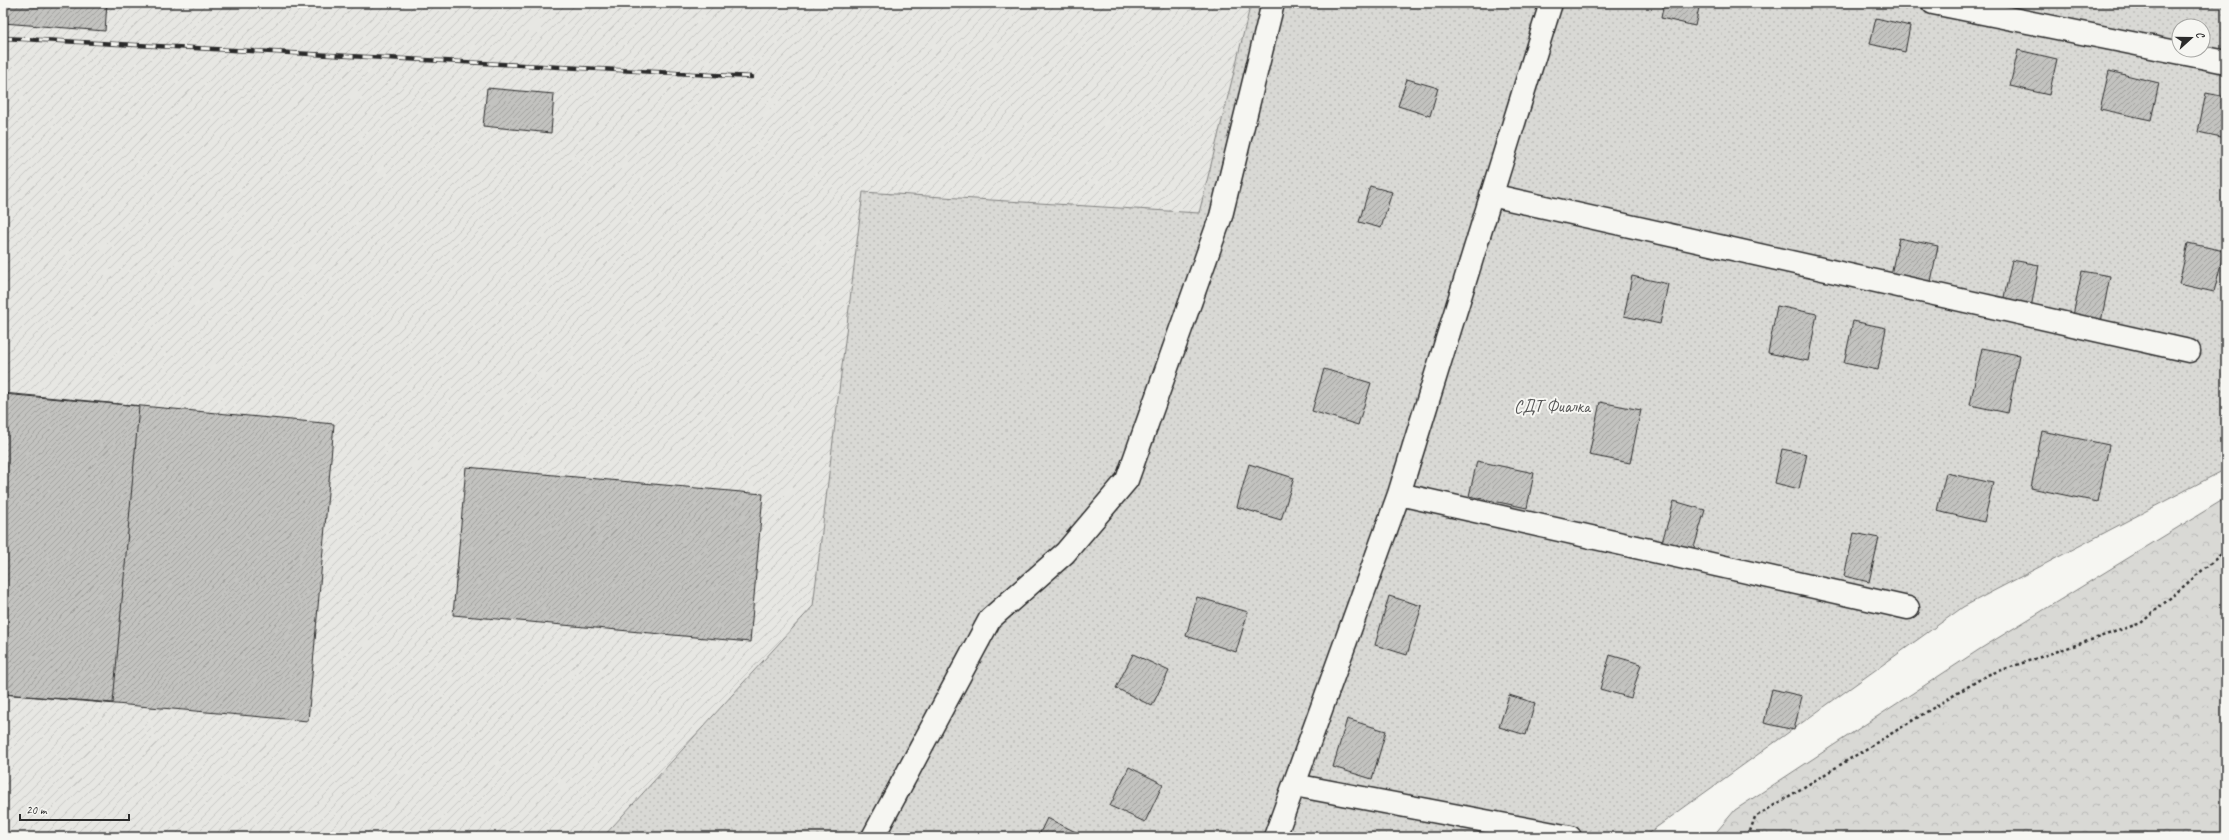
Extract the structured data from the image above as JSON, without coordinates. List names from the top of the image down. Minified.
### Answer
{"parks":["СДТ Фиалка"],"scale_bar":"20 m","north":"right"}
